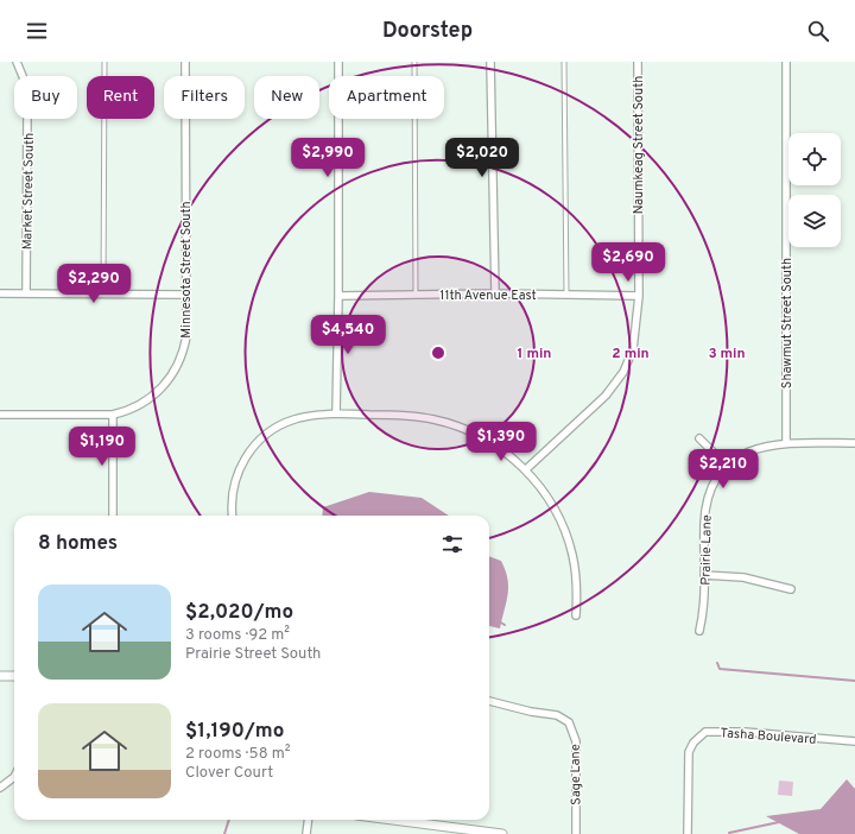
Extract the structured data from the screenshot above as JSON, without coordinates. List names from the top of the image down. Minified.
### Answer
{"streets":{"street":["Naumkeag Street South","Market Street South","Minnesota Street South","11th Avenue East","Shawmut Street South","Prairie Lane","Tasha Boulevard","Sage Lane"]},"crossings":[["Naumkeag Street South","11th Avenue East"],["Shawmut Street South","Prairie Lane"]],"page":{"header":"Doorstep","chip":["Buy","Rent","Filters","New","Apartment"],"price":["$2,990","$2,020","$2,690","$2,290","$4,540","$1,390","$1,190","$2,210"],"heading":"8 homes","list":[{"name":"$2,020/mo","note":"3 rooms · 92 m² · Prairie Street South"},{"name":"$1,190/mo","note":"2 rooms · 58 m² · Clover Court"}]},"rings":["1 min","2 min","3 min"]}
